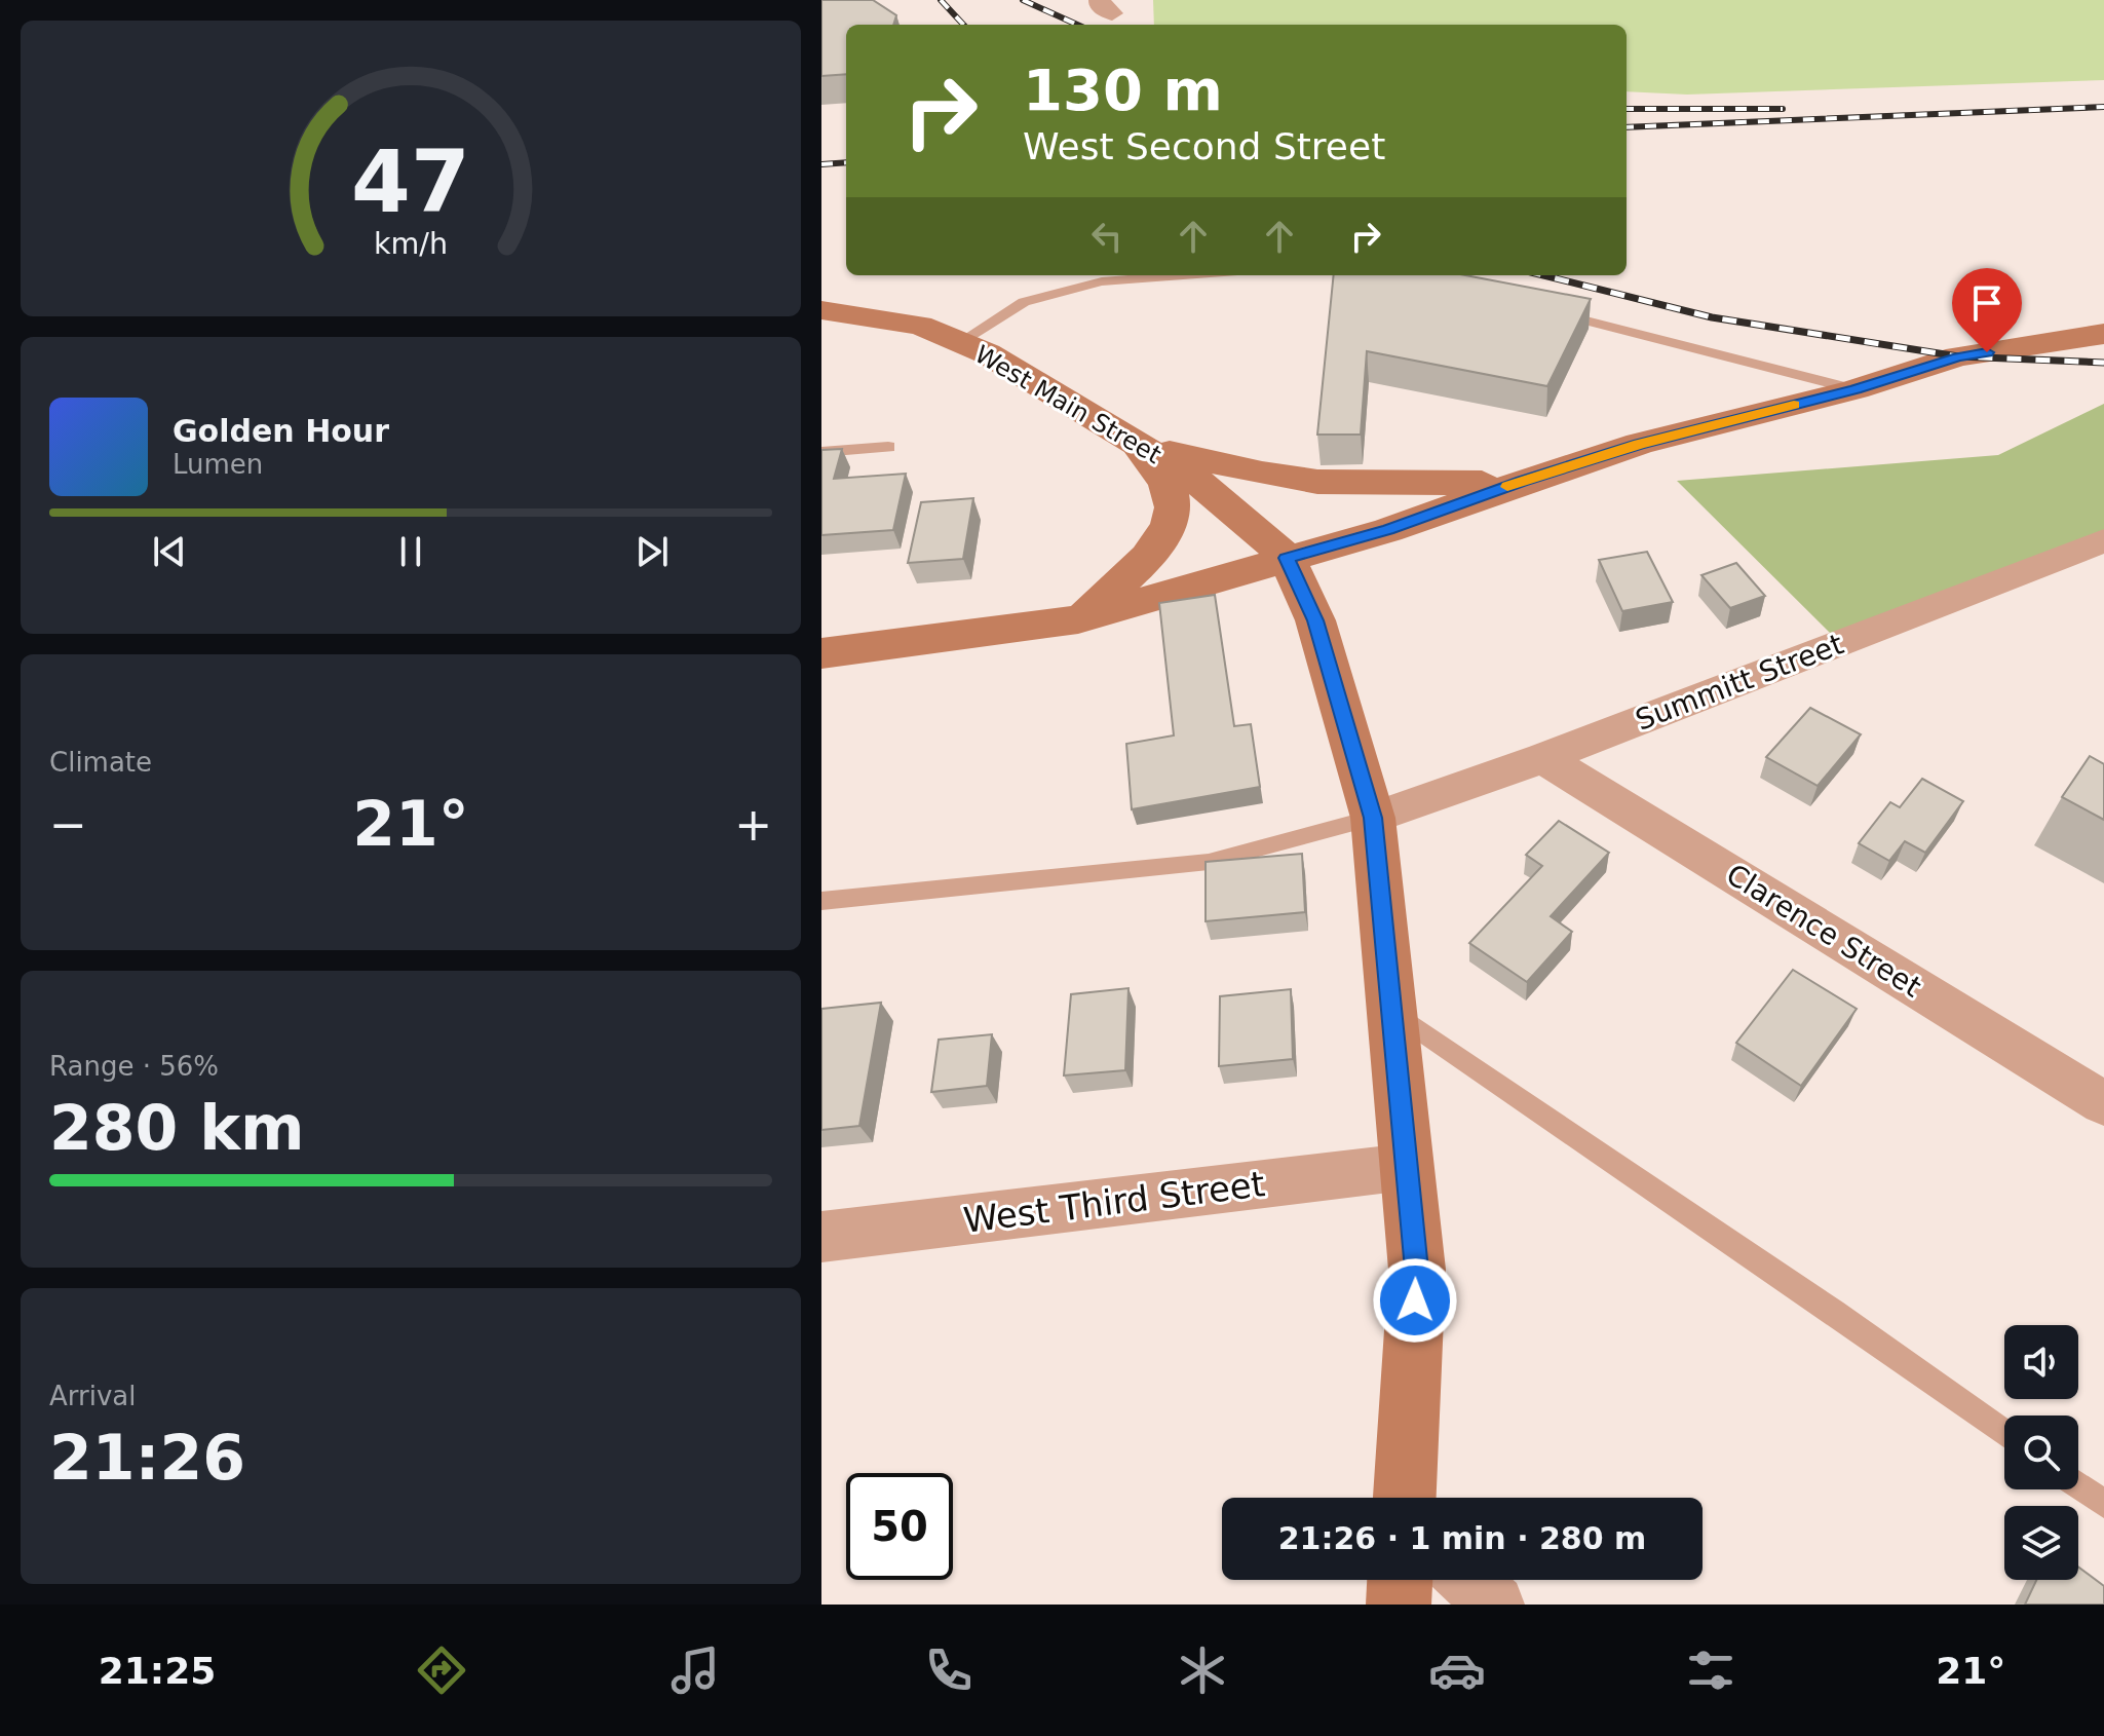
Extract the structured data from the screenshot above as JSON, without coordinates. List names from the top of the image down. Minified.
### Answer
{"streets":{"main road":["West Main Street"],"street":["Summitt Street","Clarence Street","West Third Street"]},"crossings":[["Summitt Street","Clarence Street"]],"page":{"turn":["130 m","West Second Street"],"song":["Golden Hour","Lumen"],"tile":["Climate",["Range · 56%","280 km"],["Arrival","21:26"]],"heat":["−","21°","+"],"limit":"50","trip":"21:26 · 1 min · 280 m","tabs":["21:25","21°"],"gauge":["47","km/h"]}}
